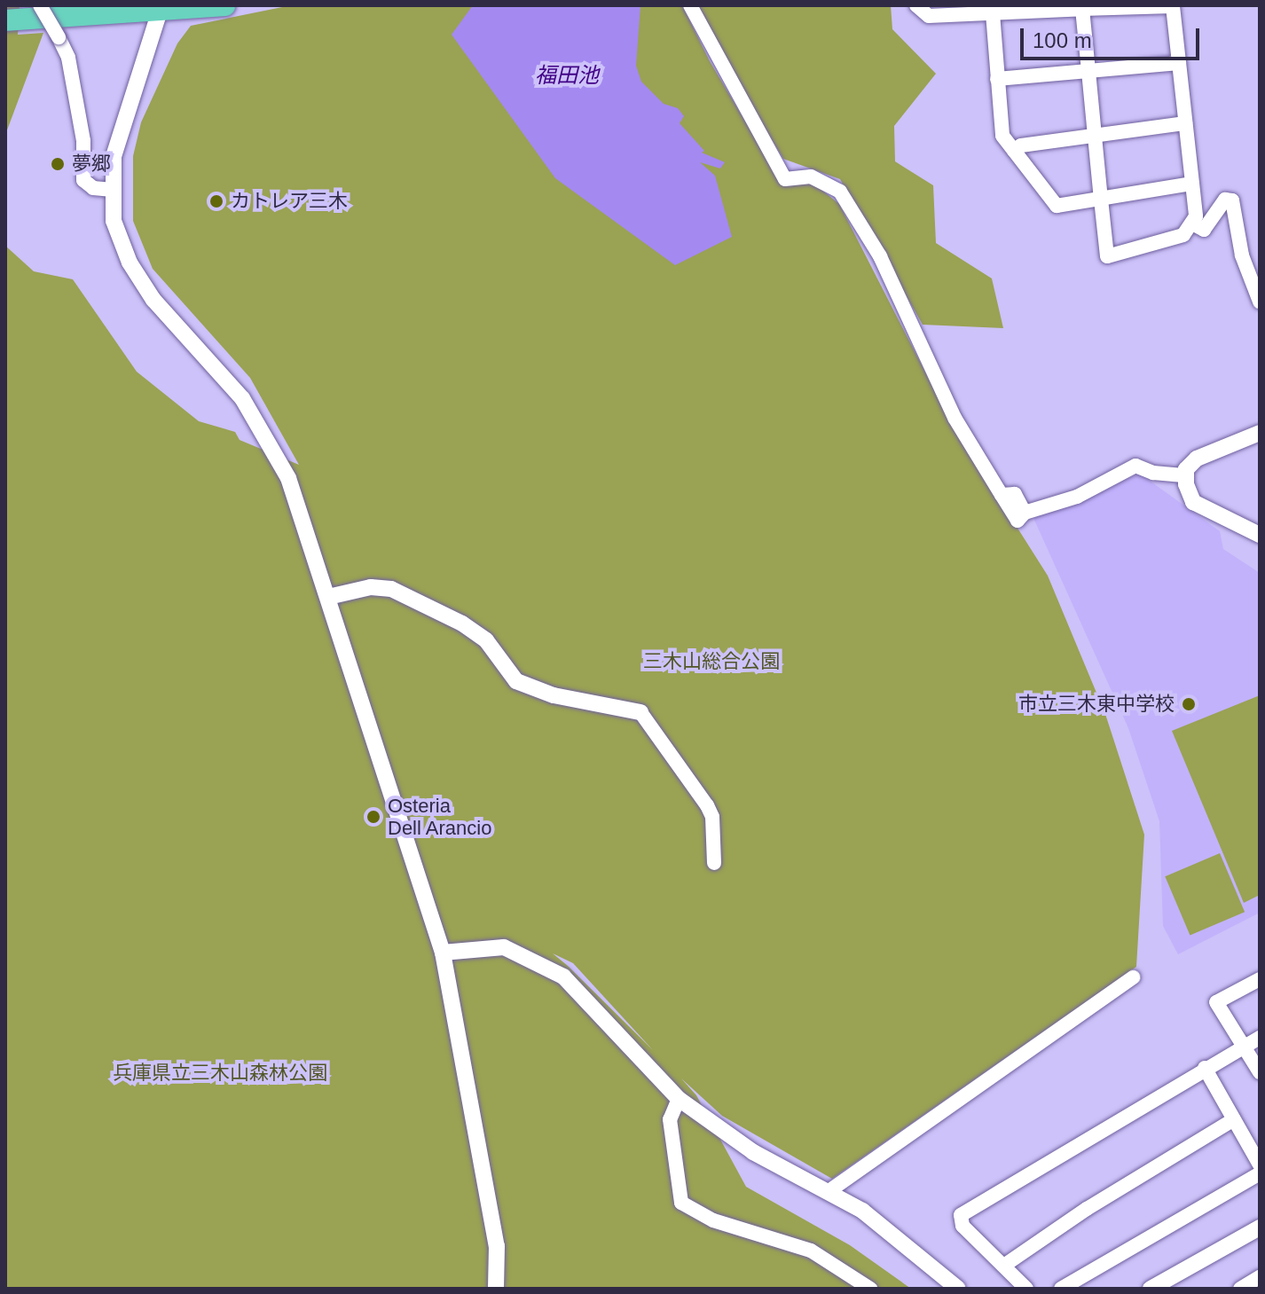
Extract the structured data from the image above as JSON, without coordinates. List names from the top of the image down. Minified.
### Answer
{"water":["福田池"],"parks":["三木山総合公園","兵庫県立三木山森林公園"],"places":["夢郷","カトレア三木","市立三木東中学校","Osteria Dell Arancio"],"scale_bar":"100 m"}
